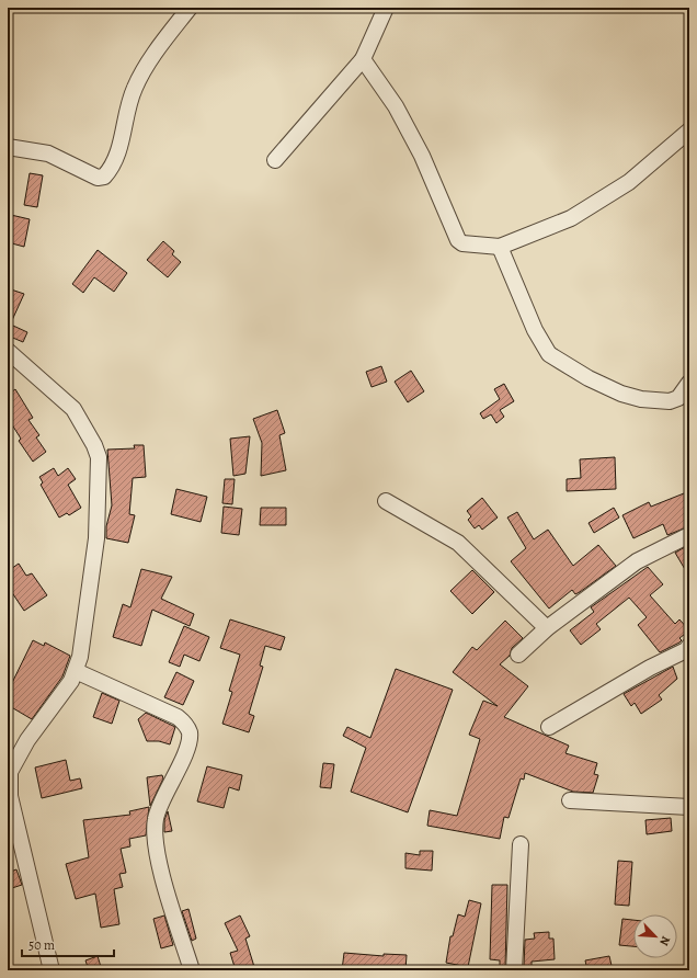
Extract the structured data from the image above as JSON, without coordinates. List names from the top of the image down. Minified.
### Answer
{"scale_bar":"50 m","north":"bottom right"}
